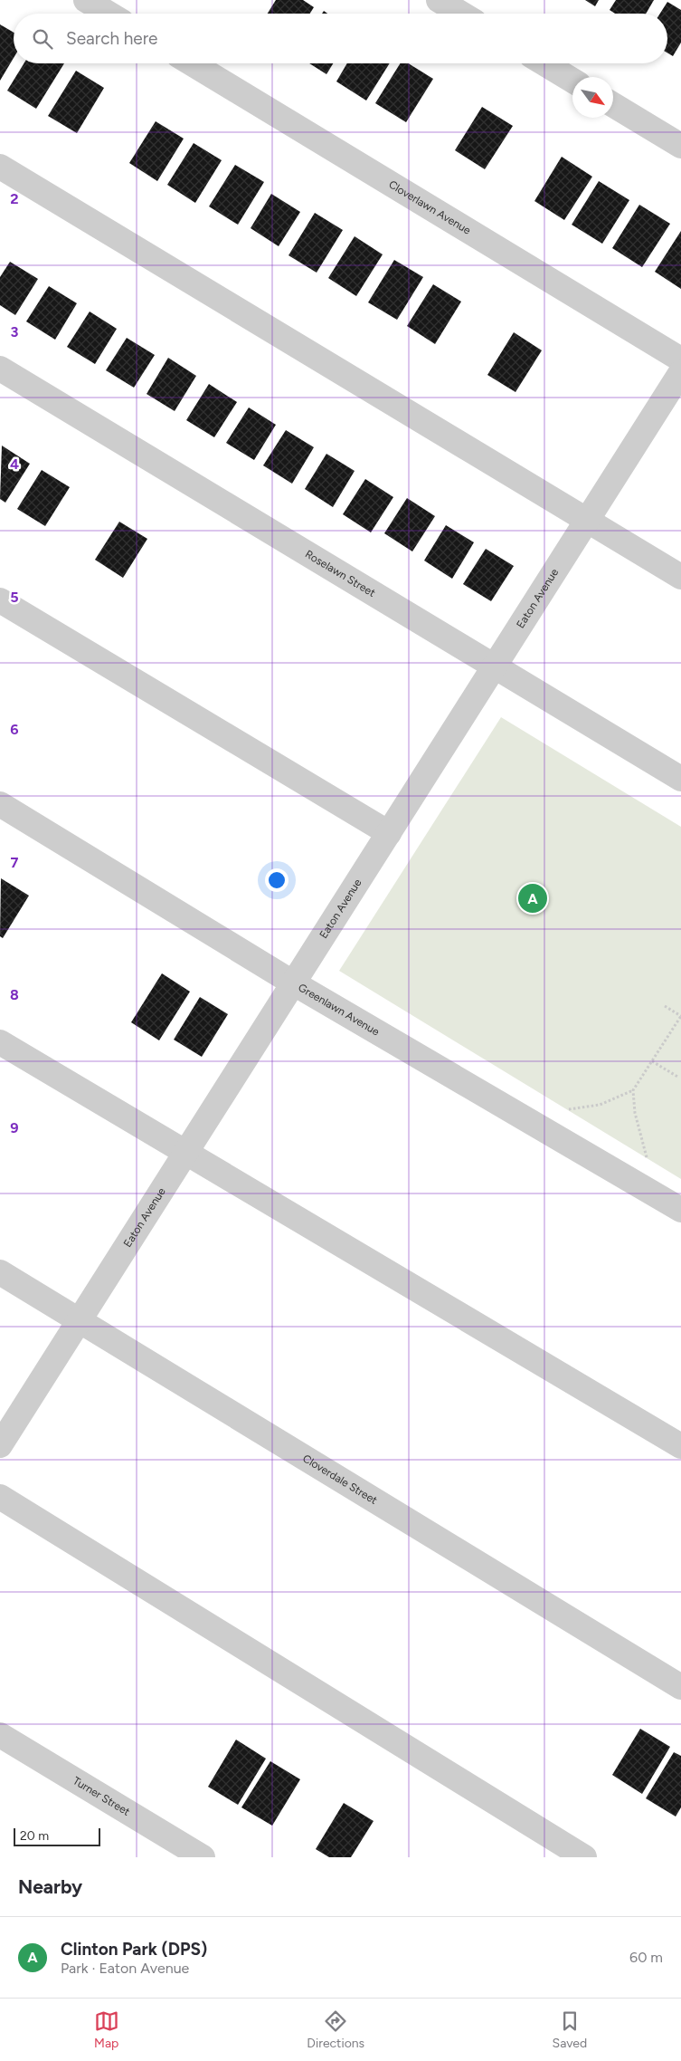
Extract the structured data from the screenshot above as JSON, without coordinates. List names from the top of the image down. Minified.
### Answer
{"streets":{"street":["Cloverlawn Avenue","Roselawn Street","Eaton Avenue","Greenlawn Avenue","Cloverdale Street","Turner Street"]},"crossings":[["Roselawn Street","Eaton Avenue"],["Eaton Avenue","Greenlawn Avenue"],["Eaton Avenue","Cloverdale Street"]],"scale_bar":"20 m","north":"bottom right","page":{"search":"Search here","pins":"A","scale":"20 m","heading":"Nearby","list":[{"mark":"A","name":"Clinton Park (DPS)","note":"Park · Eaton Avenue","value":"60 m"}],"nav":["Map","Directions","Saved"]},"grid":{"rows":["2","3","4","5","6","7","8","9"]}}
